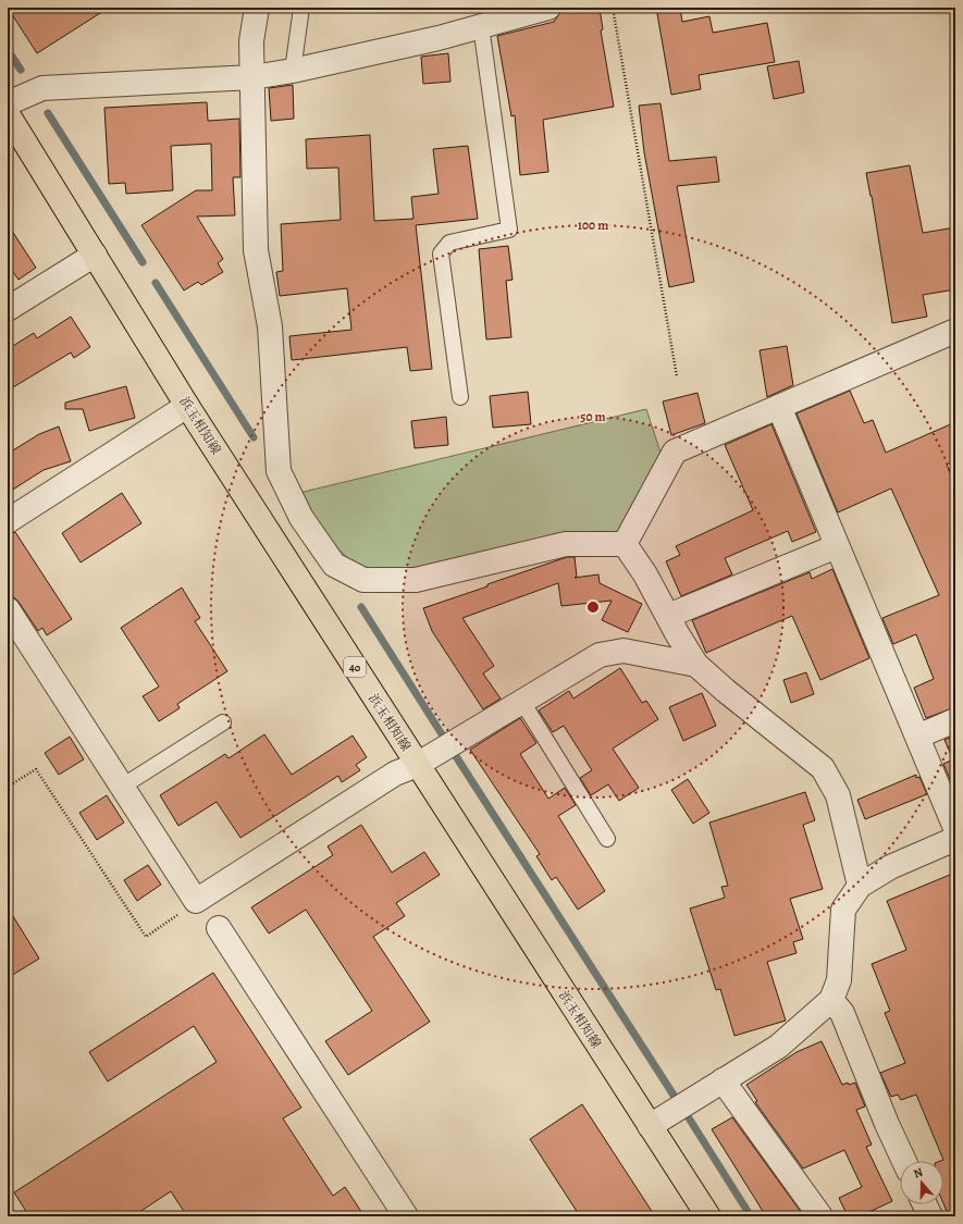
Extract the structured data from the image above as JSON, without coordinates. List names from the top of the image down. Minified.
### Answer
{"streets":{"main road":["浜玉相知線","40"]},"north":"top","rings":["100 m","50 m"]}
